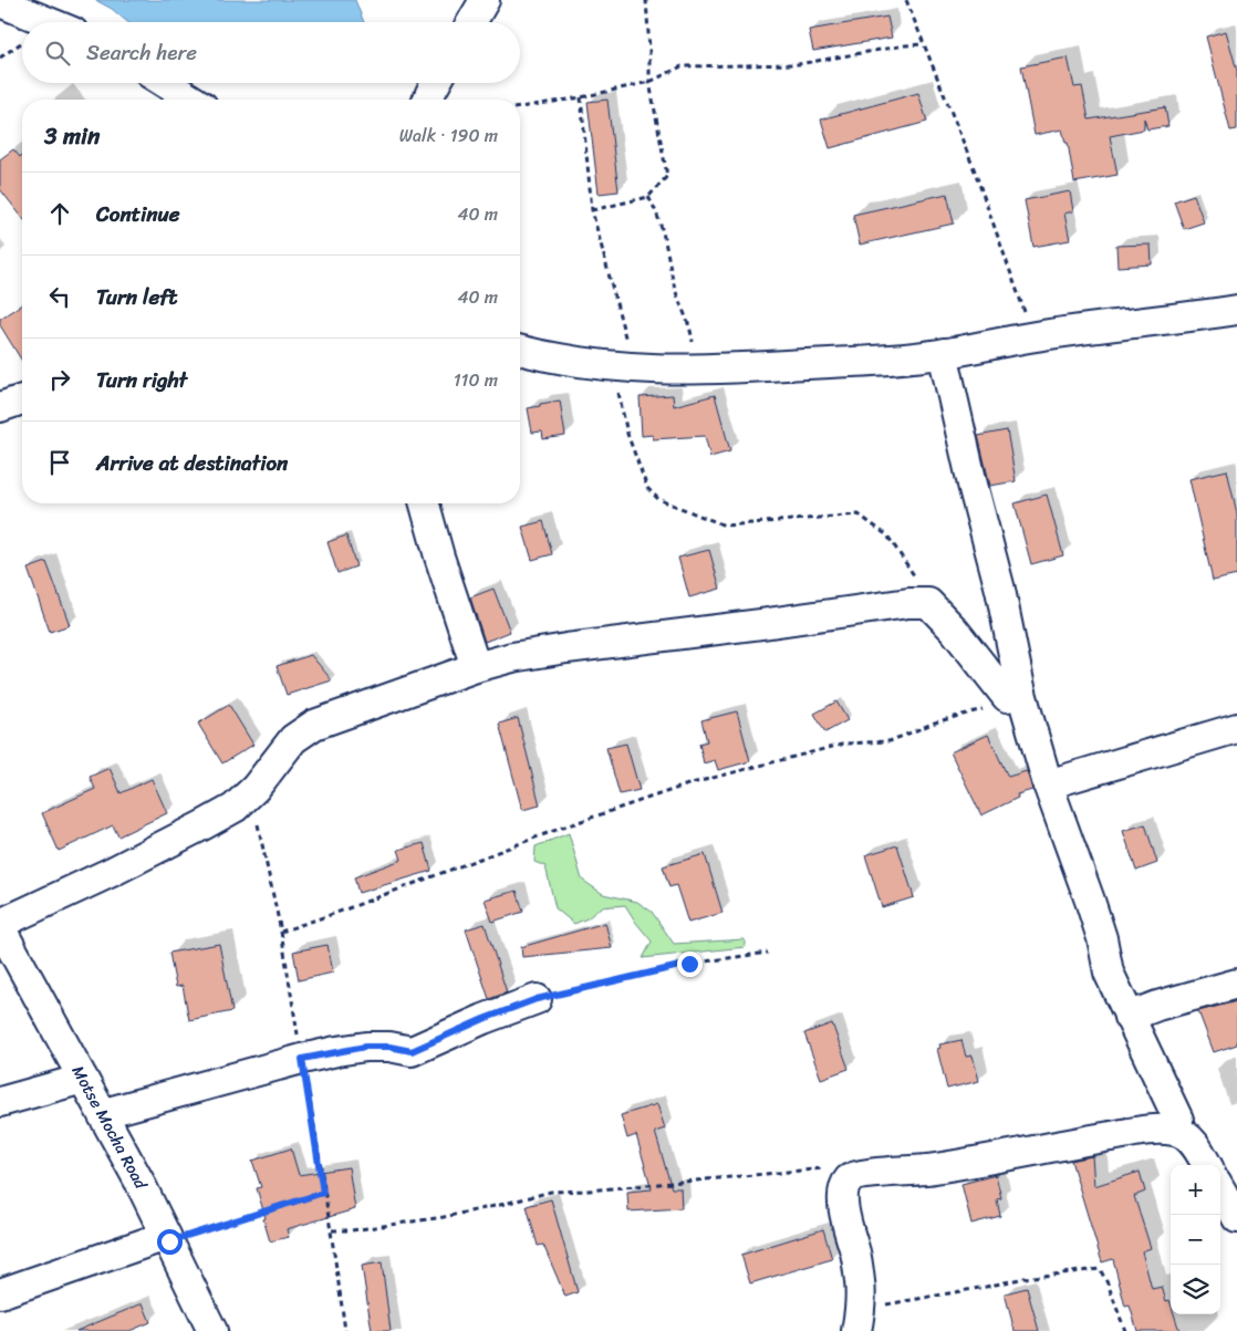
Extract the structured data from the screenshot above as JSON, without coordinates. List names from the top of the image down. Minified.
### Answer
{"streets":{"street":["Motse Mocha Road"]},"page":{"search":"Search here","heading":["3 min","Walk · 190 m"],"list":[["Continue","40 m"],["Turn left","40 m"],["Turn right","110 m"],"Arrive at destination"],"map_buttons":["+","−"]}}
